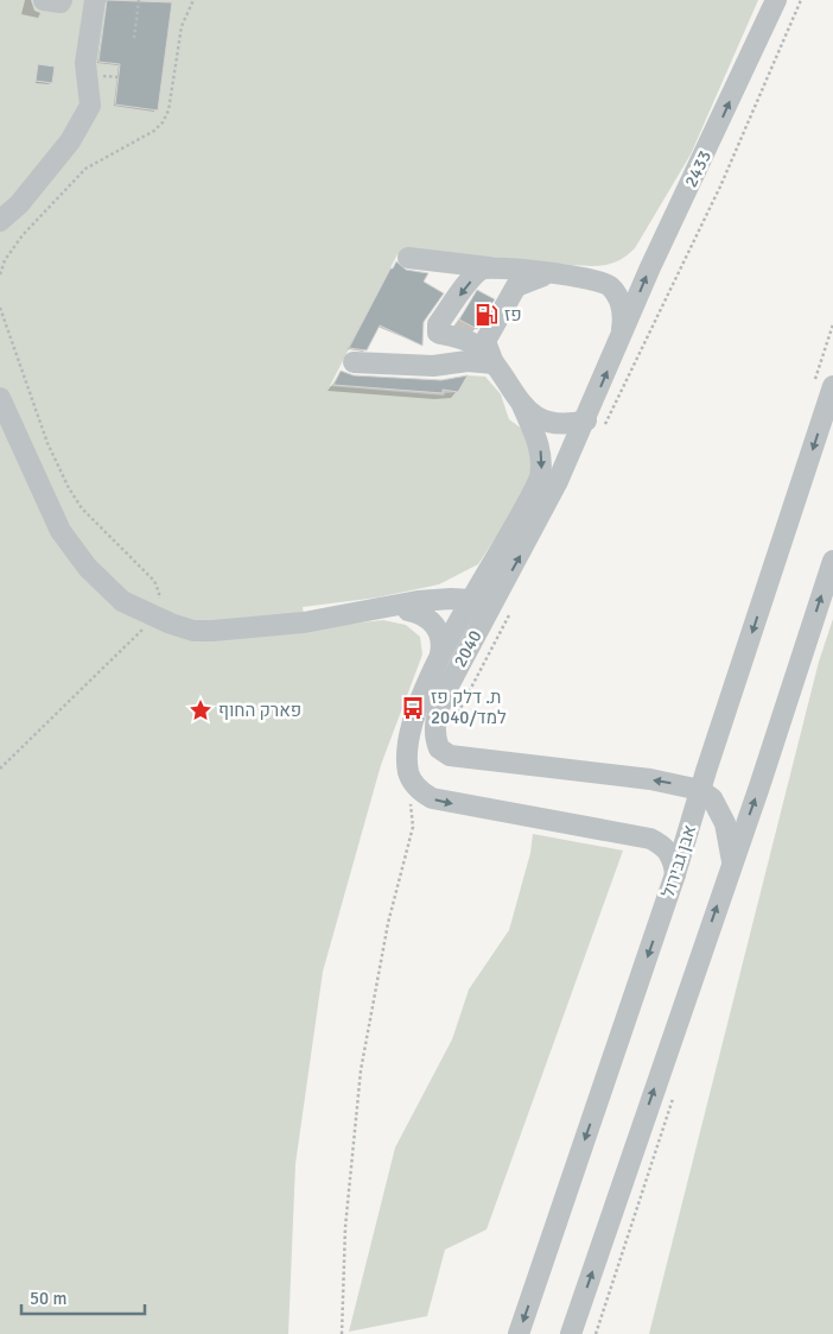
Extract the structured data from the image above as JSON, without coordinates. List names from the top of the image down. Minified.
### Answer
{"streets":{"street":["2433","2040","אבן גבירול"]},"crossings":[["2433","2040"],["2040","אבן גבירול"]],"one_way":["2433"],"places":{"fuel station":["פז"],"bus stop":["ת. דלק פז למד/2040"],"place":["פארק החוף"]},"scale_bar":"50 m"}
